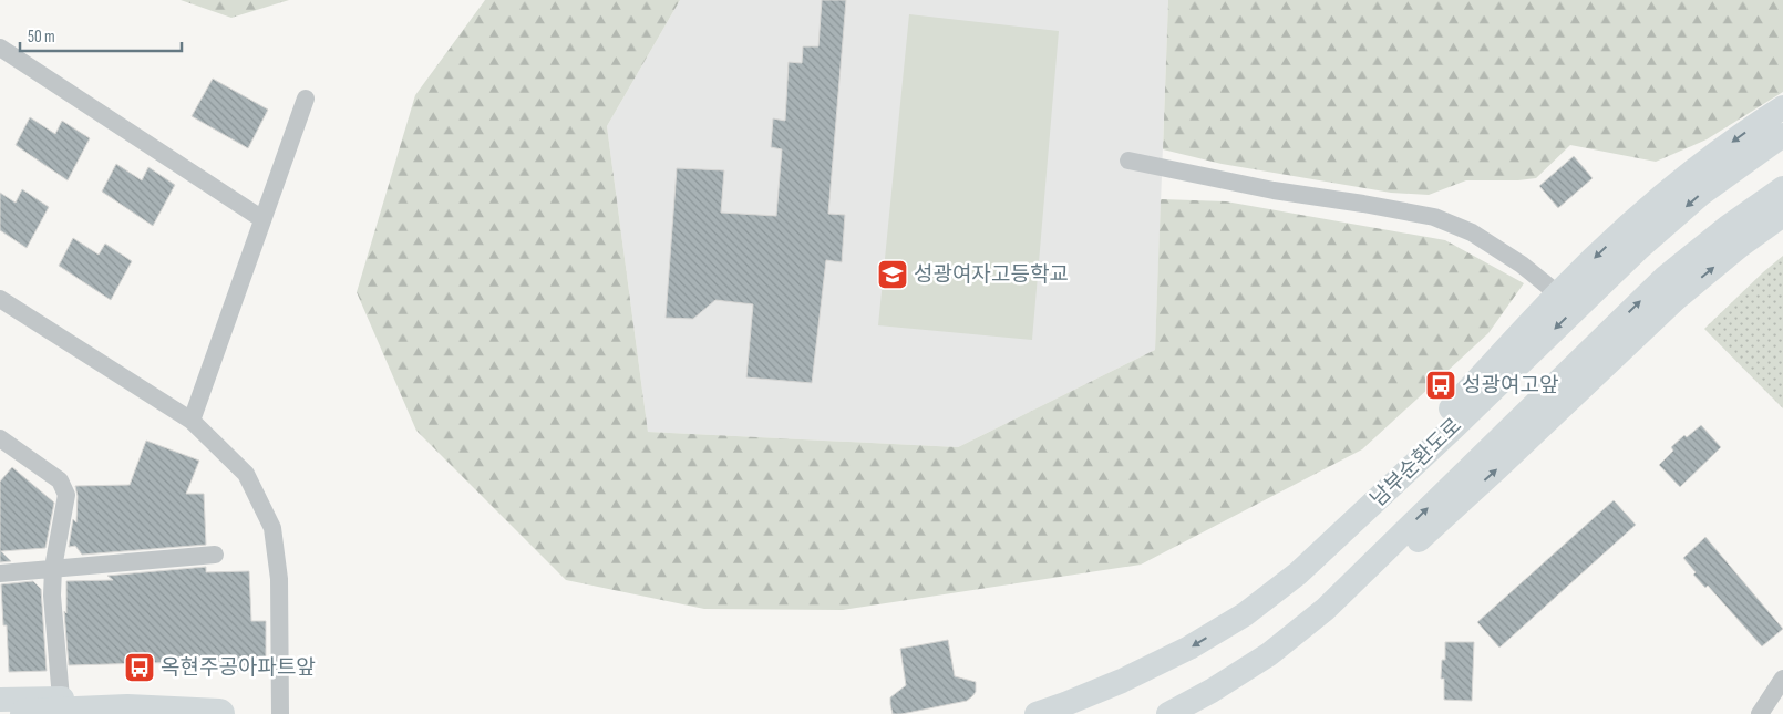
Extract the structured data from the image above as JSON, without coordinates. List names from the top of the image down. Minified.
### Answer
{"streets":{"main road":["남부순환도로"]},"places":{"school or university":["성광여자고등학교"],"bus stop":["성광여고앞","옥현주공아파트앞"]},"scale_bar":"50 m"}
